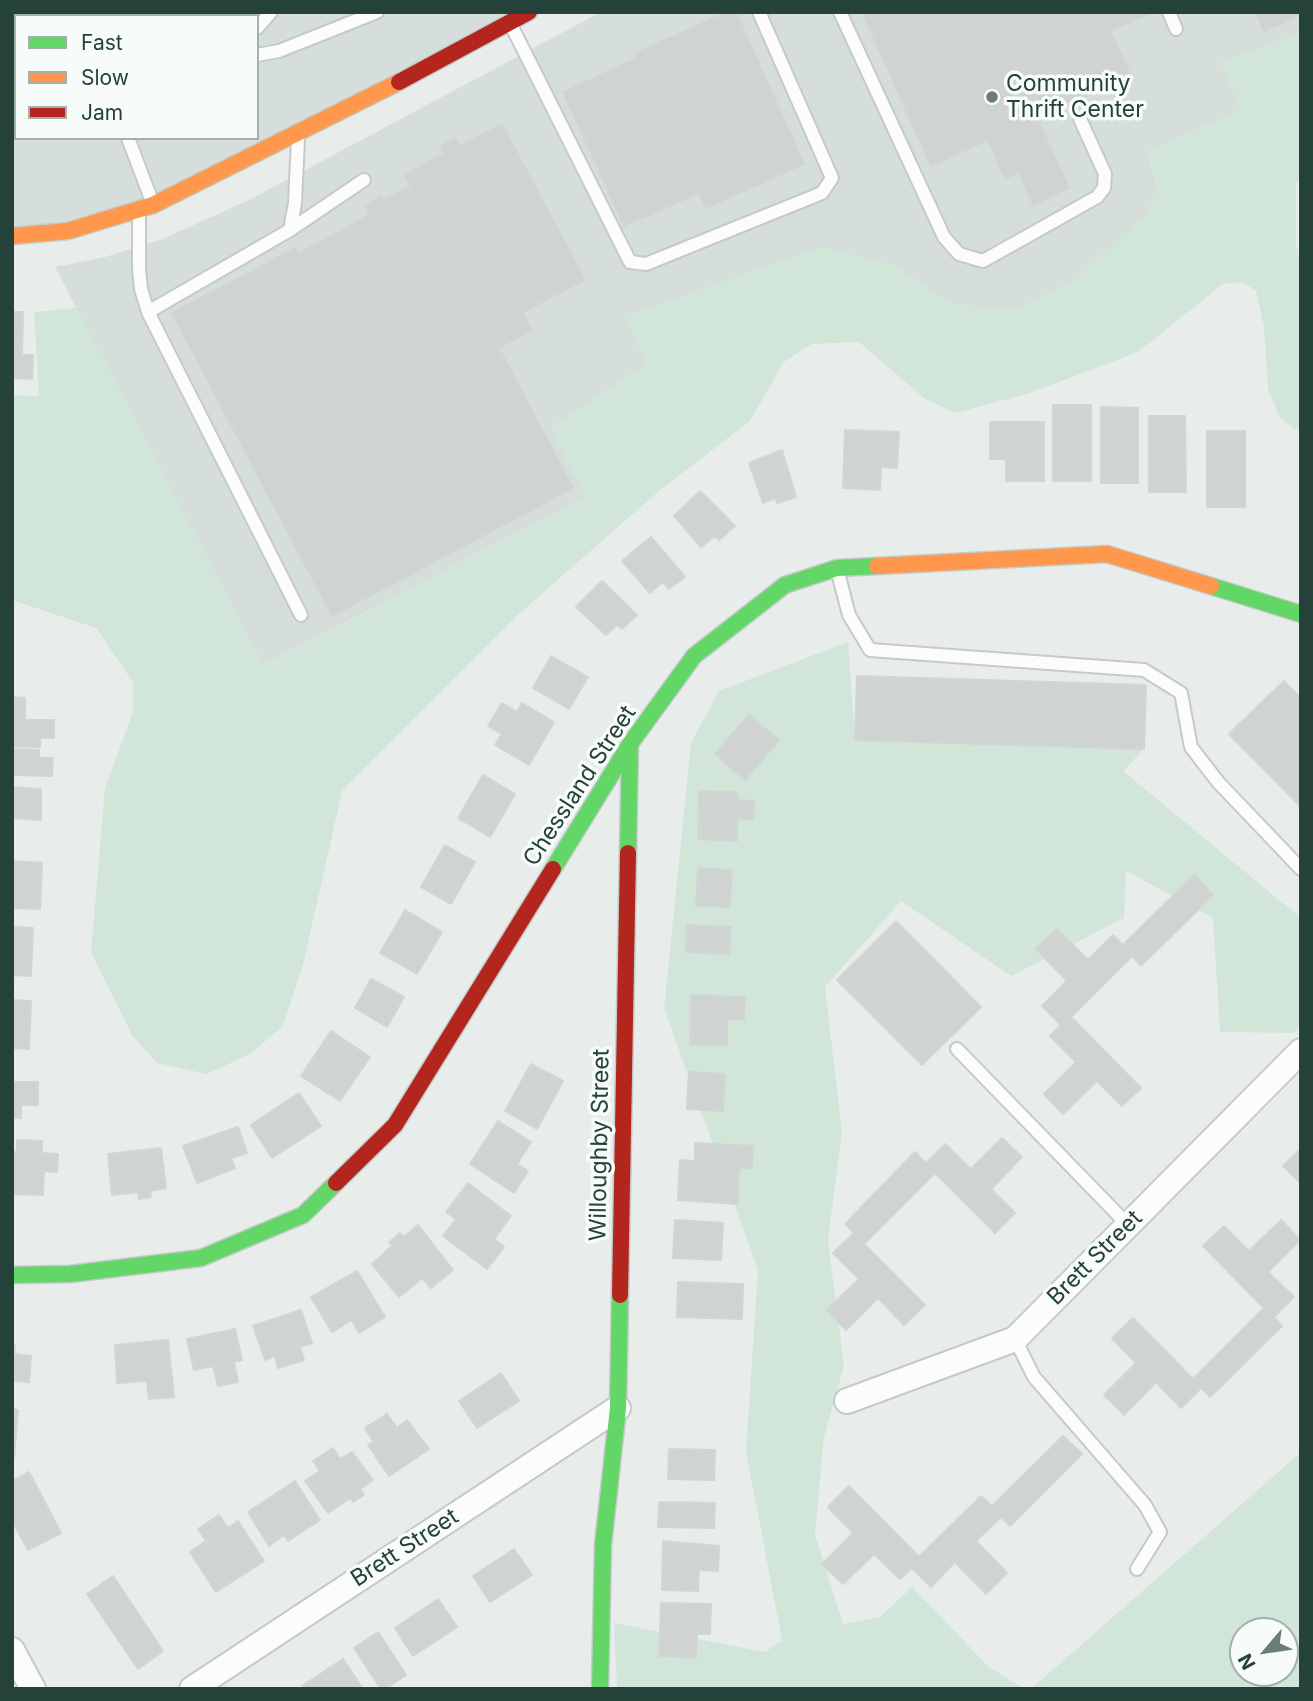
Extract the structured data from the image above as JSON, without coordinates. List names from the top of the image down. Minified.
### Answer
{"streets":{"street":["Chessland Street","Willoughby Street","Brett Street"]},"crossings":[["Chessland Street","Willoughby Street"],["Willoughby Street","Brett Street"]],"places":["Community Thrift Center"],"legend":["Fast","Slow","Jam"],"north":"bottom left"}
